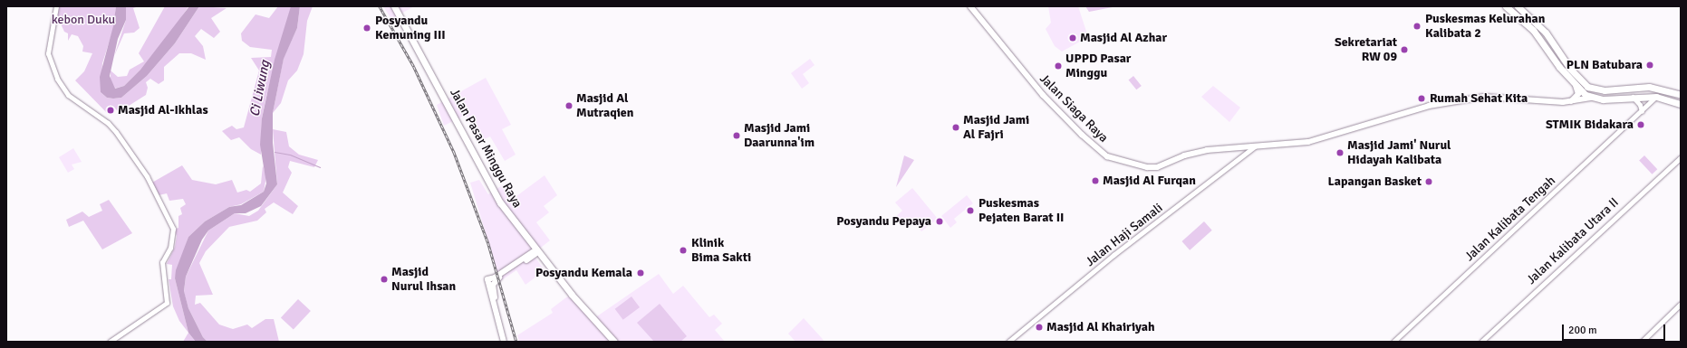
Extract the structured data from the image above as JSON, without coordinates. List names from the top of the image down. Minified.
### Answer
{"streets":{"main road":["Jalan Siaga Raya","Jalan Pasar Minggu Raya"],"street":["Jalan Kalibata Tengah","Jalan Haji Samali","Jalan Kalibata Utara II"]},"crossings":[["Jalan Siaga Raya","Jalan Haji Samali"]],"water":["Ci Liwung"],"parks":["kebon Duku"],"places":["Puskesmas Kelurahan Kalibata 2","Posyandu Kemuning III","Masjid Al Azhar","Sekretariat RW 09","PLN Batubara","UPPD Pasar Minggu","Rumah Sehat Kita","Masjid Al Mutraqien","Masjid Al-Ikhlas","STMIK Bidakara","Masjid Jami Al Fajri","Masjid Jami Daarunna'im","Masjid Jami' Nurul Hidayah Kalibata","Masjid Al Furqan","Lapangan Basket","Puskesmas Pejaten Barat II","Posyandu Pepaya","Klinik Bima Sakti","Posyandu Kemala","Masjid Nurul Ihsan","Masjid Al Khairiyah"],"scale_bar":"200 m"}
